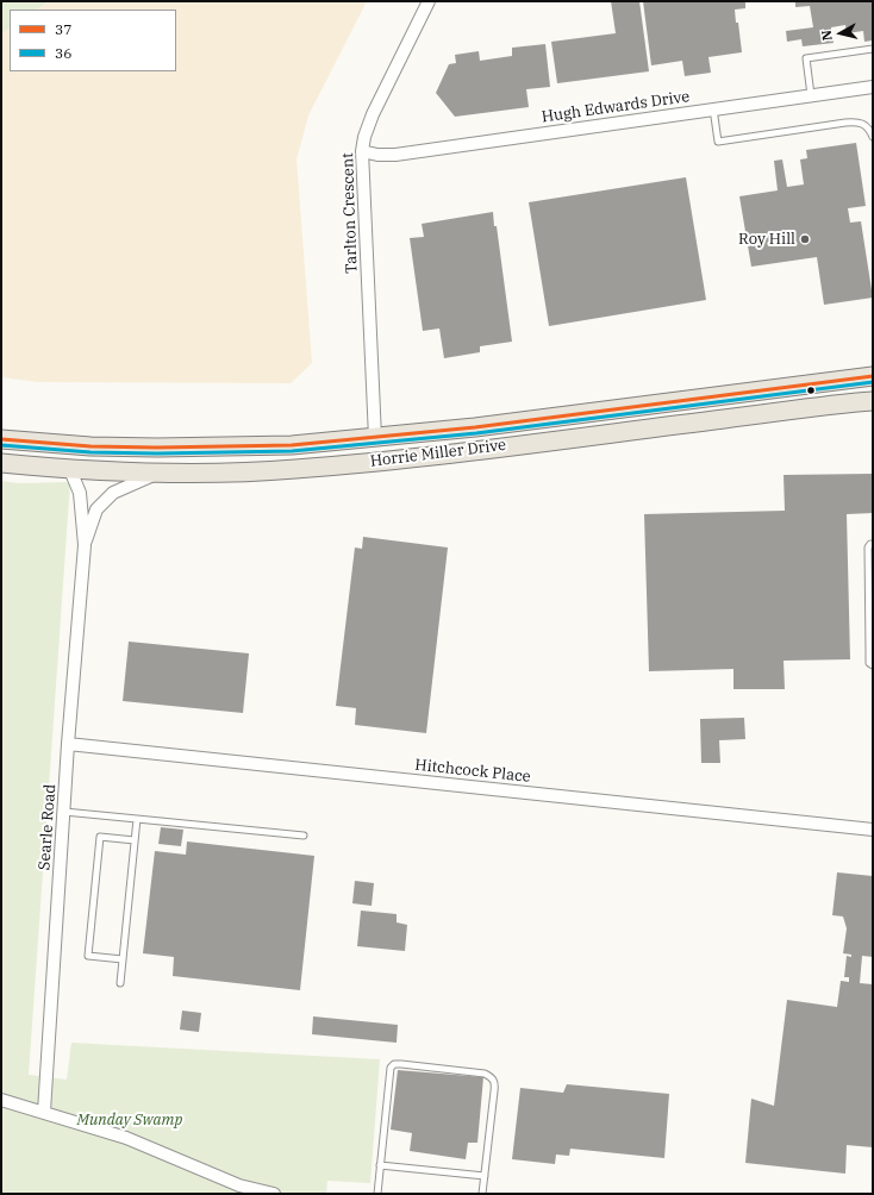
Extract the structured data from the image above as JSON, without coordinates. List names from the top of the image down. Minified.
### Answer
{"streets":{"main road":["Horrie Miller Drive"],"street":["Hugh Edwards Drive","Tarlton Crescent","Hitchcock Place","Searle Road"]},"crossings":[["Hugh Edwards Drive","Tarlton Crescent"],["Tarlton Crescent","Horrie Miller Drive"],["Horrie Miller Drive","Searle Road"],["Hitchcock Place","Searle Road"]],"parks":["Munday Swamp"],"places":["Roy Hill"],"lines":["transit line 37","transit line 36"],"legend":["37","36"],"north":"left"}
